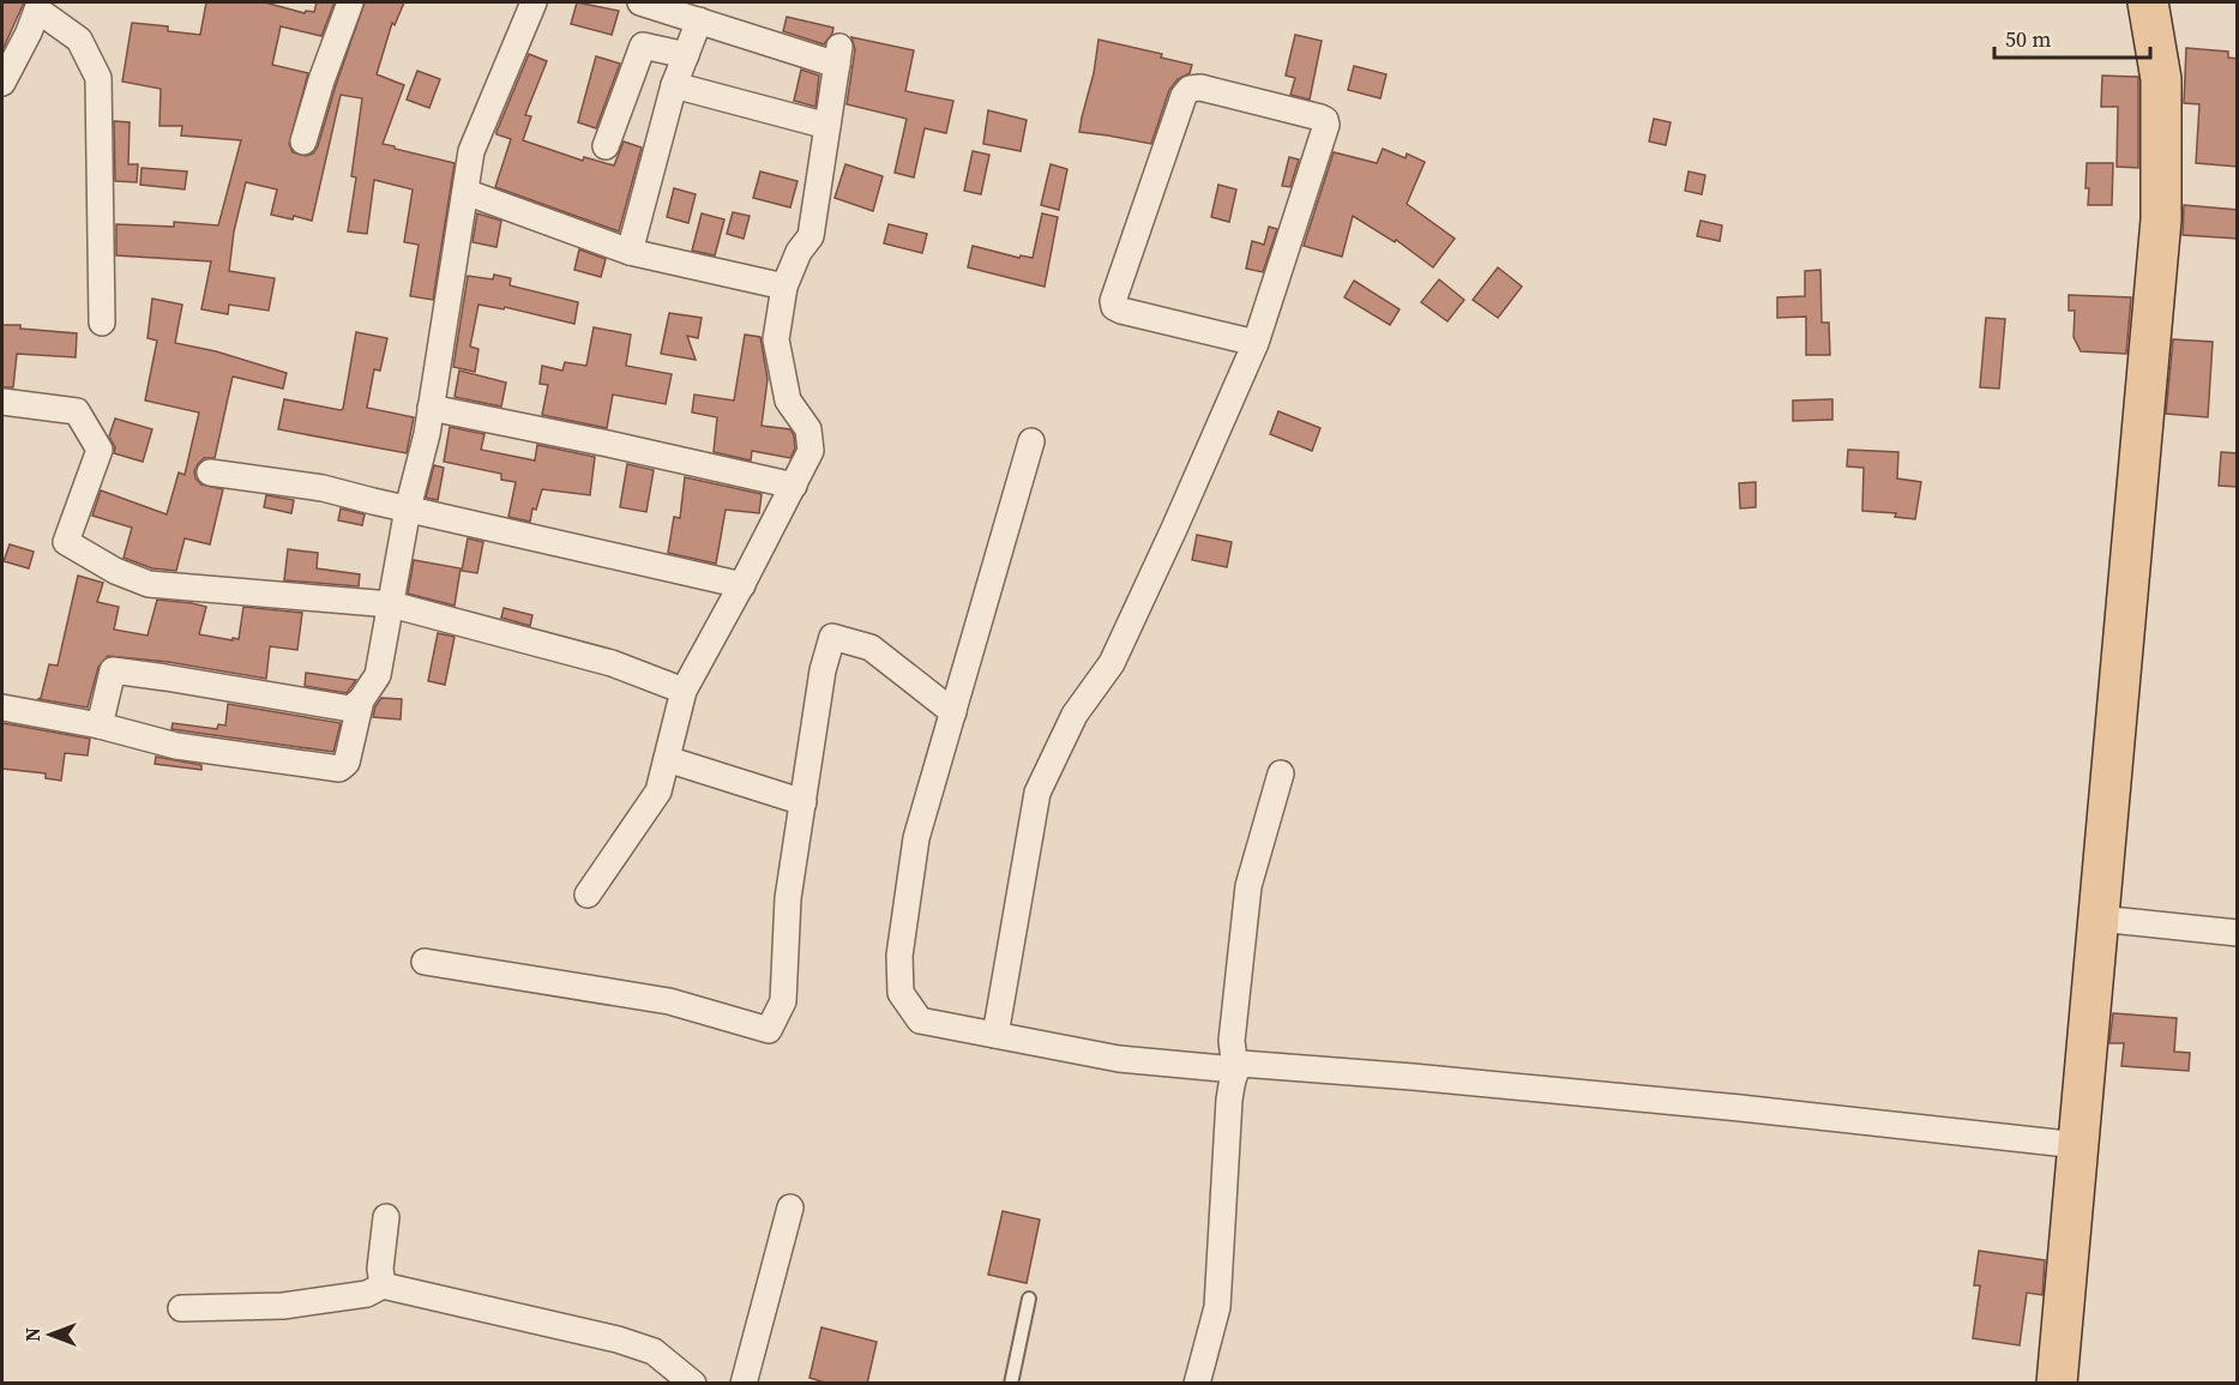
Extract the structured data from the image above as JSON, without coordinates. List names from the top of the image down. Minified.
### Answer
{"scale_bar":"50 m","north":"left"}
